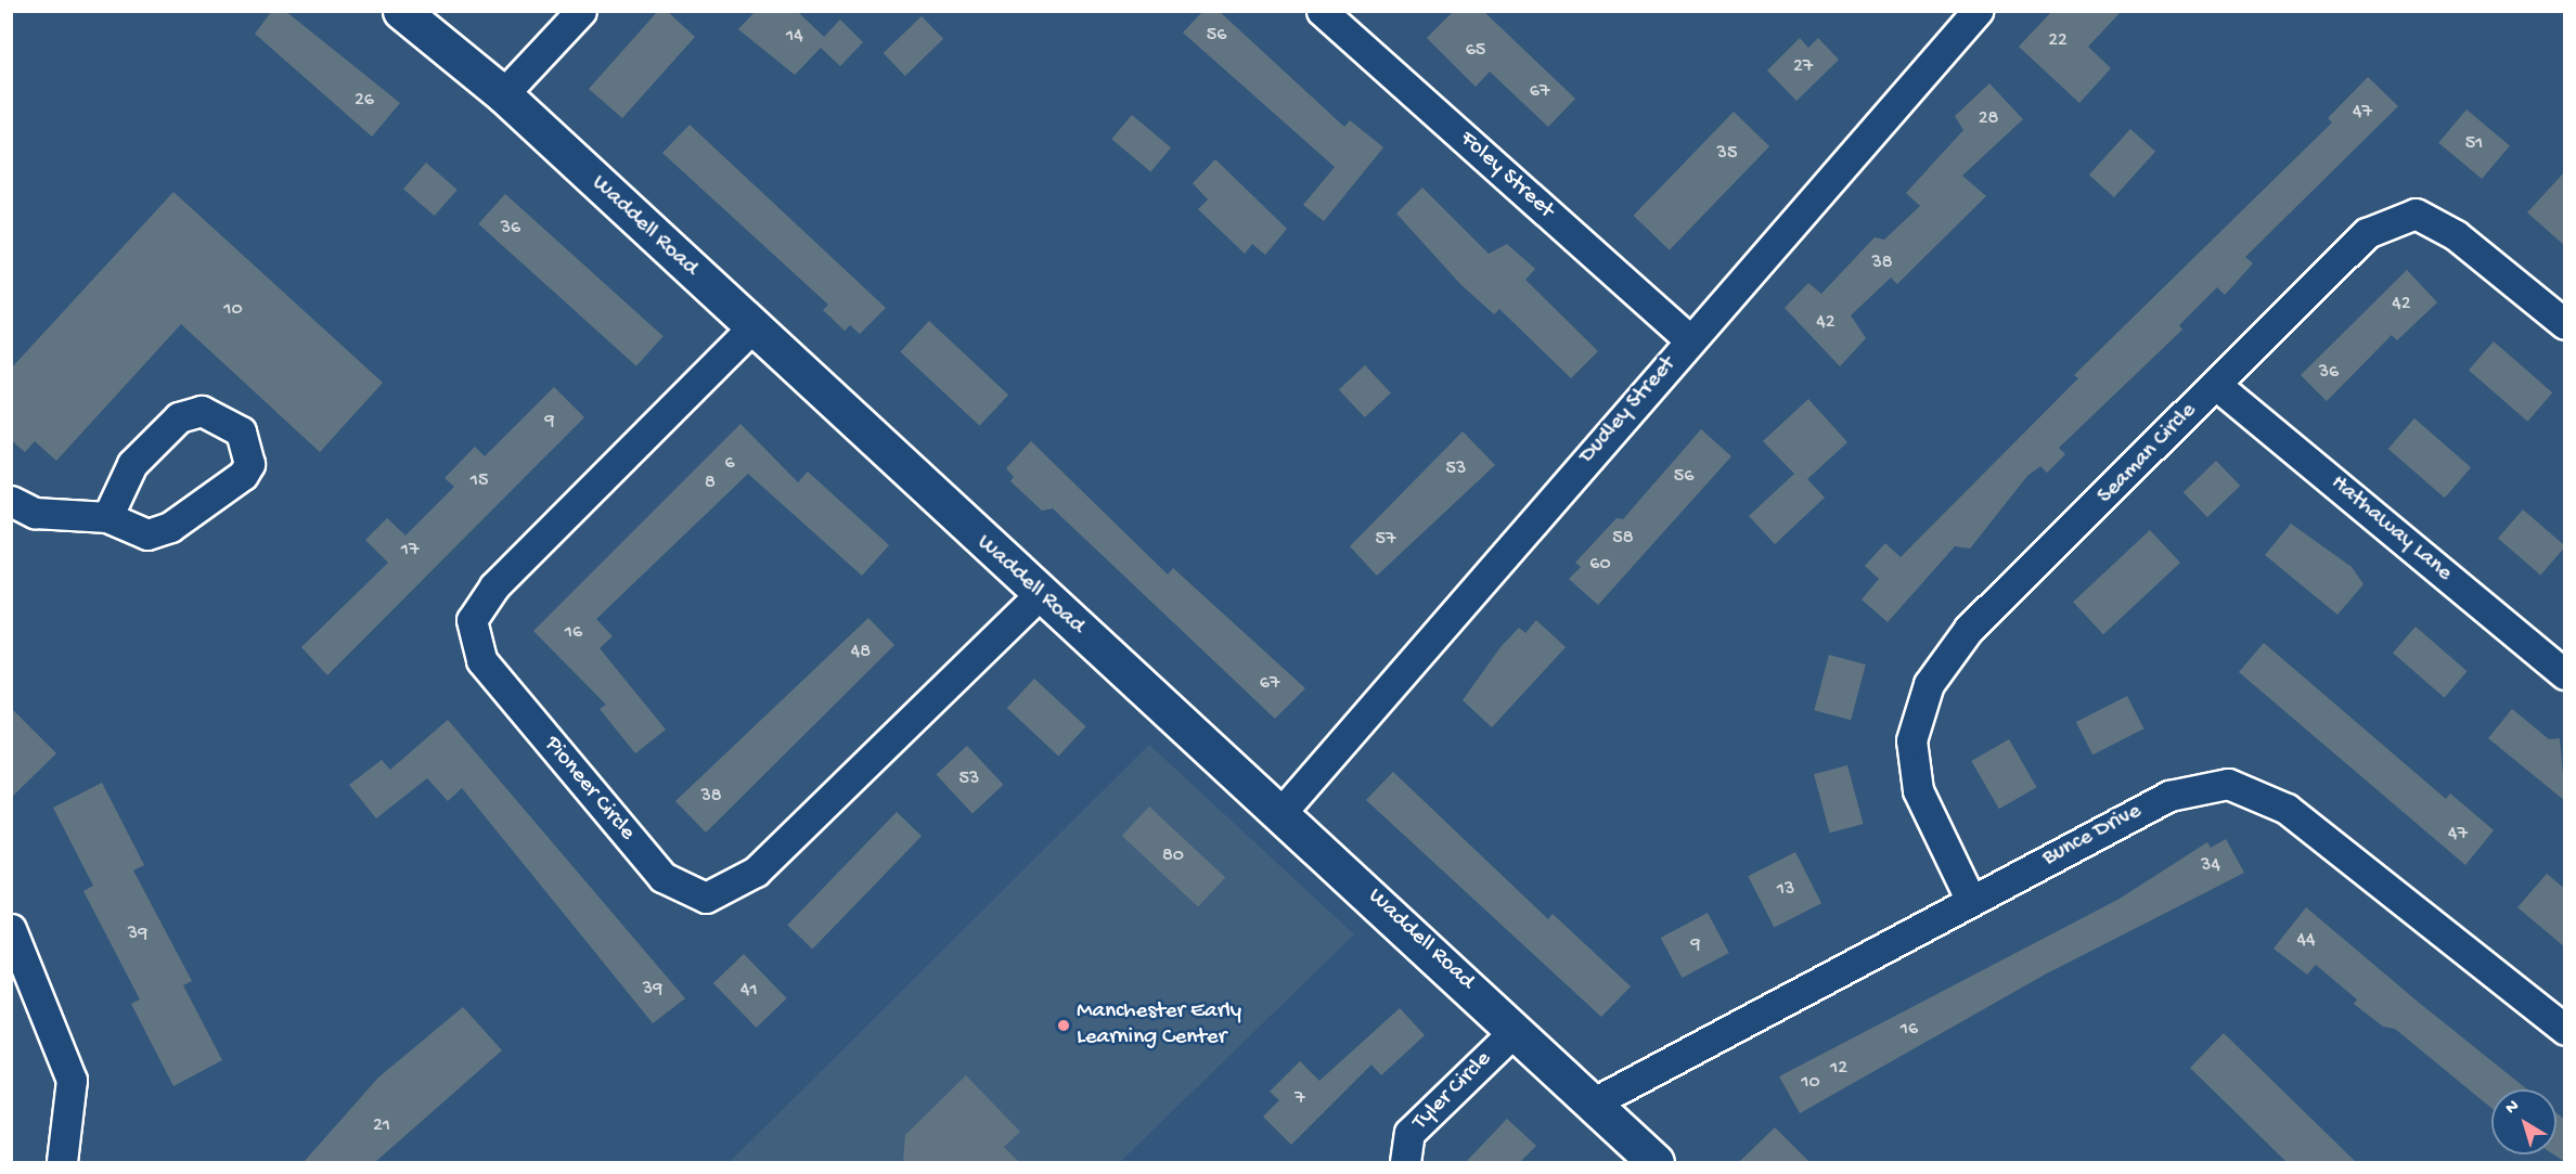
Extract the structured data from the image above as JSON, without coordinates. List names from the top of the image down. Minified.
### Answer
{"streets":{"street":["Foley Street","Waddell Road","Dudley Street","Seaman Circle","Hathaway Lane","Pioneer Circle","Bunce Drive","Tyler Circle"]},"crossings":[["Foley Street","Dudley Street"],["Waddell Road","Dudley Street"],["Waddell Road","Pioneer Circle"],["Waddell Road","Bunce Drive"],["Waddell Road","Tyler Circle"],["Seaman Circle","Hathaway Lane"],["Seaman Circle","Bunce Drive"]],"places":["Manchester Early Learning Center"],"house_numbers":["56","14","22","65","27","67","26","47","28","51","35","36","38","42","10","42","36","9","6","53","56","15","8","58","57","17","60","16","48","67","53","38","47","80","34","13","39","44","9","39","41","16","12","10","7","21"],"north":"top left"}
